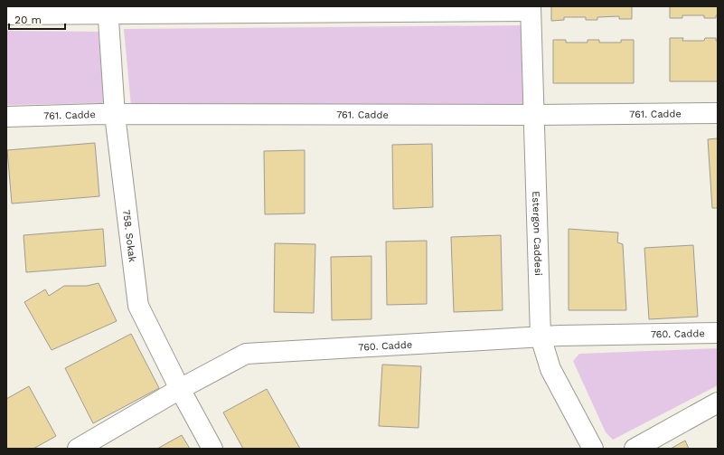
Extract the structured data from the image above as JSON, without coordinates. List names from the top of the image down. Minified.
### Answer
{"streets":{"street":["761. Cadde","Estergon Caddesi","758. Sokak","760. Cadde"]},"crossings":[["761. Cadde","Estergon Caddesi"],["761. Cadde","758. Sokak"],["Estergon Caddesi","760. Cadde"],["758. Sokak","760. Cadde"]],"scale_bar":"20 m"}
